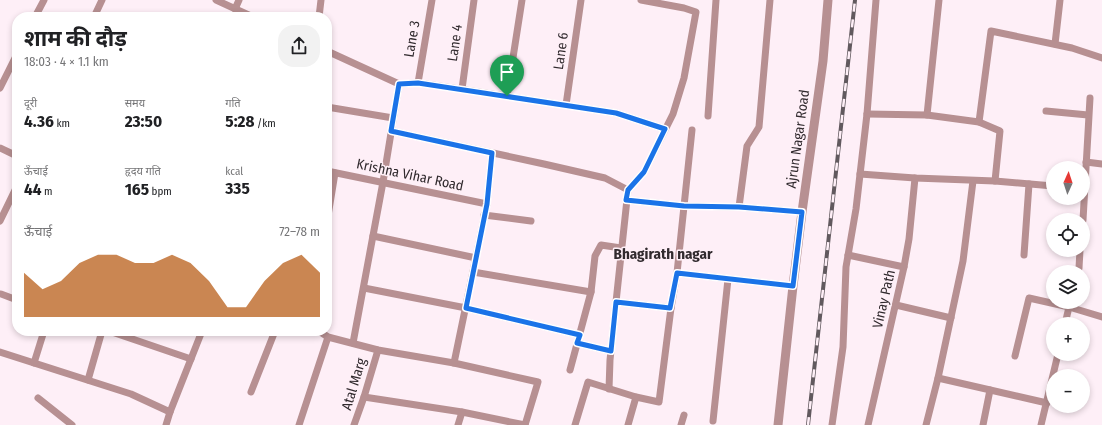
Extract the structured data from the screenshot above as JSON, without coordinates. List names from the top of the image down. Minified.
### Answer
{"streets":{"street":["Lane 3","Lane 4","Lane 6","Ajrun Nagar Road","Krishna Vihar Road","Vinay Path","Atal Marg"]},"districts":["Bhagirath nagar"],"north":"top","page":{"heading":["शाम की दौड़","18:03 · 4 × 1.1 km"],"stats":[["दूरी","4.36 km"],["समय","23:50"],["गति","5:28 /km"],["ऊँचाई","44 m"],["हृदय गति","165 bpm"],["kcal","335"]],"map_buttons":["+","−"],"chart":["ऊँचाई","72–78 m"]}}
